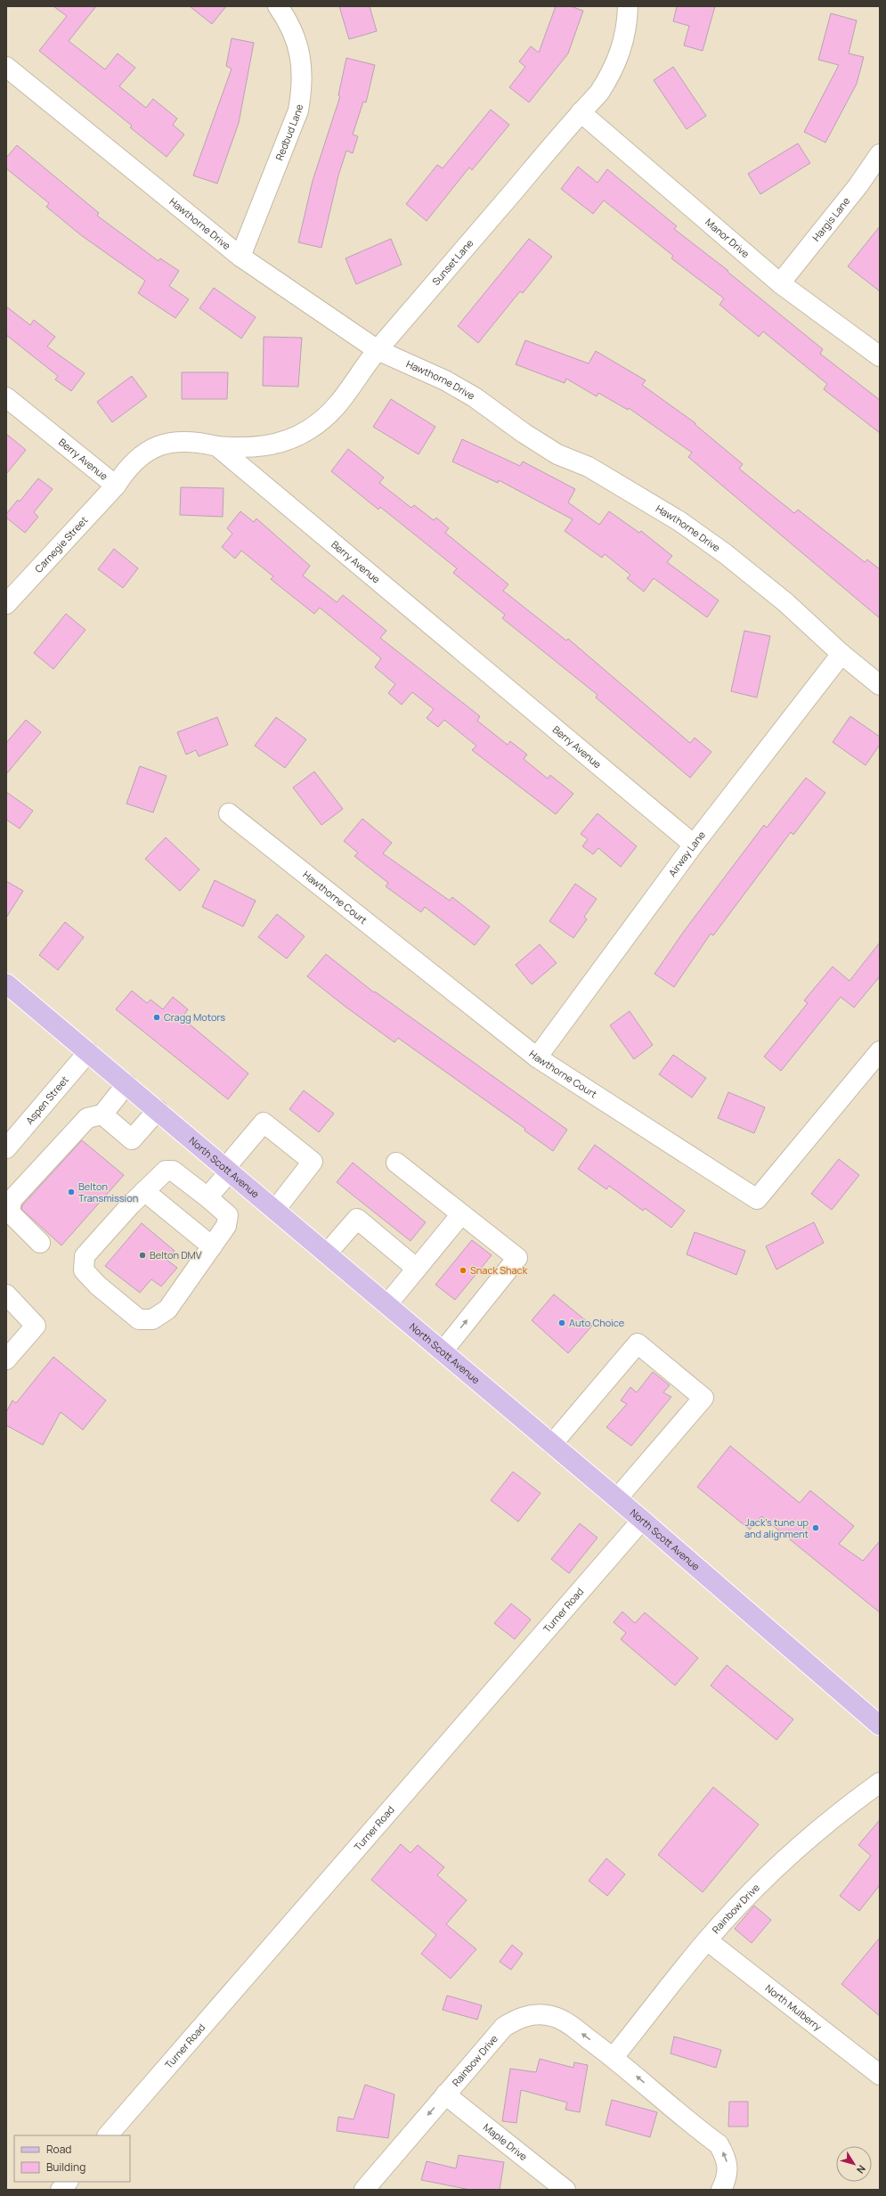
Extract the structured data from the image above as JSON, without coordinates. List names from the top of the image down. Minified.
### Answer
{"streets":{"main road":["North Scott Avenue"],"street":["Redbud Lane","Hargis Lane","Hawthorne Drive","Manor Drive","Sunset Lane","Berry Avenue","Carnegie Street","Airway Lane","Hawthorne Court","Aspen Street","Turner Road","Rainbow Drive","North Mulberry","Maple Drive"]},"crossings":[["Redbud Lane","Hawthorne Drive"],["Hargis Lane","Manor Drive"],["Hawthorne Drive","Sunset Lane"],["Hawthorne Drive","Airway Lane"],["Manor Drive","Sunset Lane"],["Sunset Lane","Berry Avenue"],["Berry Avenue","Carnegie Street"],["Berry Avenue","Airway Lane"],["Airway Lane","Hawthorne Court"],["Aspen Street","North Scott Avenue"],["North Scott Avenue","Turner Road"],["Rainbow Drive","North Mulberry"],["Rainbow Drive","Maple Drive"]],"places":["Cragg Motors","Belton Transmission","Belton DMV","Snack Shack","Auto Choice","Jack's tune up and alignment"],"legend":["Road","Building"],"north":"bottom right"}
